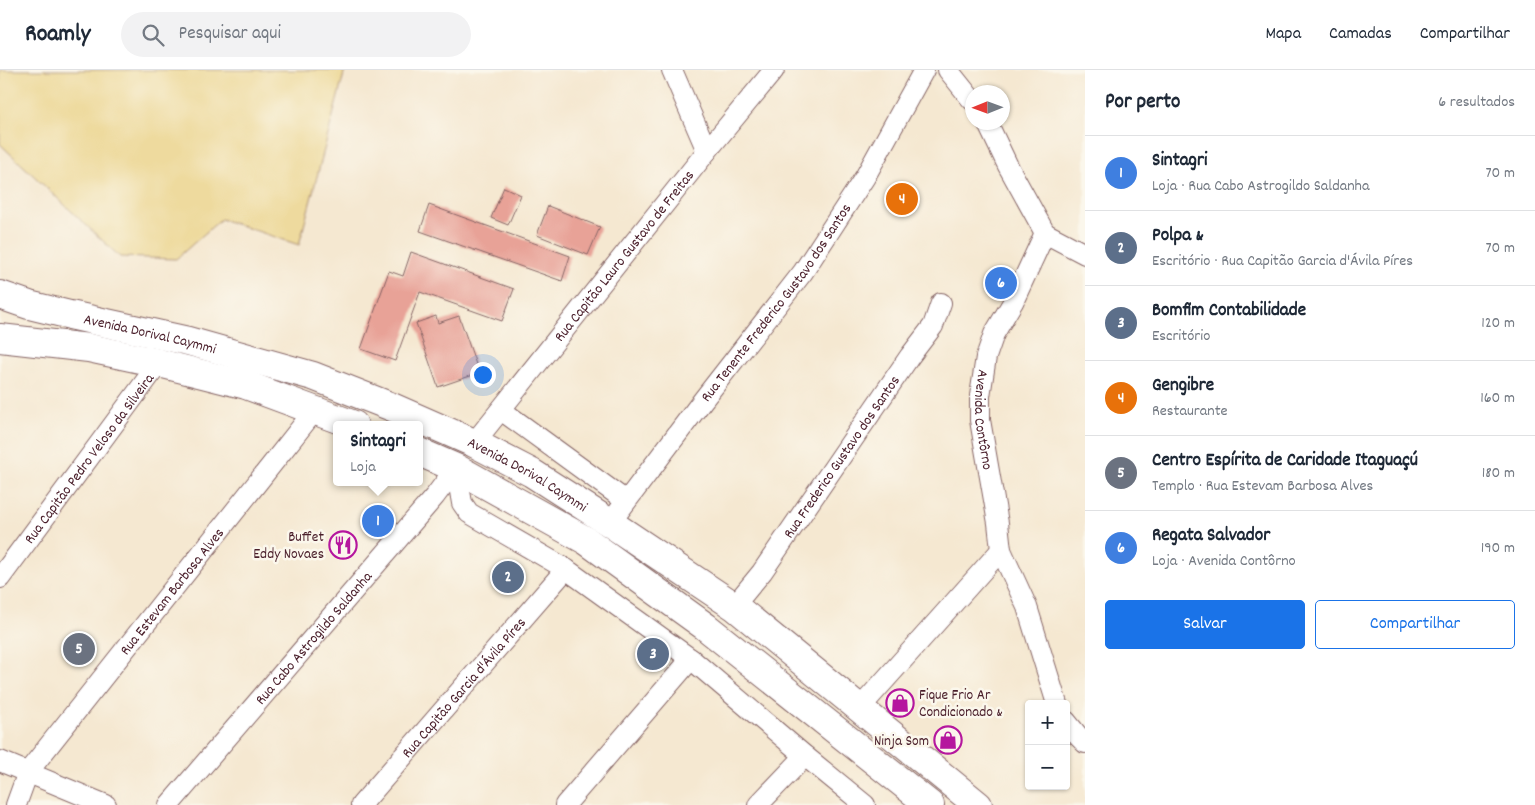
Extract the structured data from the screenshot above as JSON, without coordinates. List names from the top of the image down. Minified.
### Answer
{"streets":{"main road":["Avenida Dorival Caymmi"],"street":["Rua Capitão Lauro Gustavo de Freitas","Rua Tenente Frederico Gustavo dos Santos","Avenida Contôrno","Rua Frederico Gustavo dos Santos","Rua Capitão Pedro Veloso da Silveira","Rua Estevam Barbosa Alves","Rua Cabo Astrogildo Saldanha","Rua Capitão Garcia d'Ávila Píres"]},"crossings":[["Rua Capitão Lauro Gustavo de Freitas","Avenida Dorival Caymmi"],["Rua Tenente Frederico Gustavo dos Santos","Avenida Dorival Caymmi"],["Avenida Dorival Caymmi","Rua Frederico Gustavo dos Santos"],["Avenida Dorival Caymmi","Rua Capitão Pedro Veloso da Silveira"],["Avenida Dorival Caymmi","Rua Estevam Barbosa Alves"],["Avenida Dorival Caymmi","Rua Cabo Astrogildo Saldanha"]],"places":{"restaurant":["Buffet Eddy Novaes"],"shop":["Fique Frio Ar Condicionado &","Ninja Som"]},"north":"left","page":{"header":"Roamly","search":"Pesquisar aqui","nav":["Mapa","Camadas","Compartilhar"],"heading":["Por perto","6 resultados"],"list":[{"mark":"1","name":"Sintagri","note":"Loja · Rua Cabo Astrogildo Saldanha","value":"70 m"},{"mark":"2","name":"Polpa &","note":"Escritório · Rua Capitão Garcia d'Ávila Píres","value":"70 m"},{"mark":"3","name":"Bomfim Contabilidade","note":"Escritório","value":"120 m"},{"mark":"4","name":"Gengibre","note":"Restaurante","value":"160 m"},{"mark":"5","name":"Centro Espírita de Caridade Itaguaçú","note":"Templo · Rua Estevam Barbosa Alves","value":"180 m"},{"mark":"6","name":"Regata Salvador","note":"Loja · Avenida Contôrno","value":"190 m"}],"pins":["4","6","1","2","5","3"],"popup":["Sintagri","Loja"],"buttons":["Salvar","Compartilhar"],"map_buttons":["+","−"]}}
